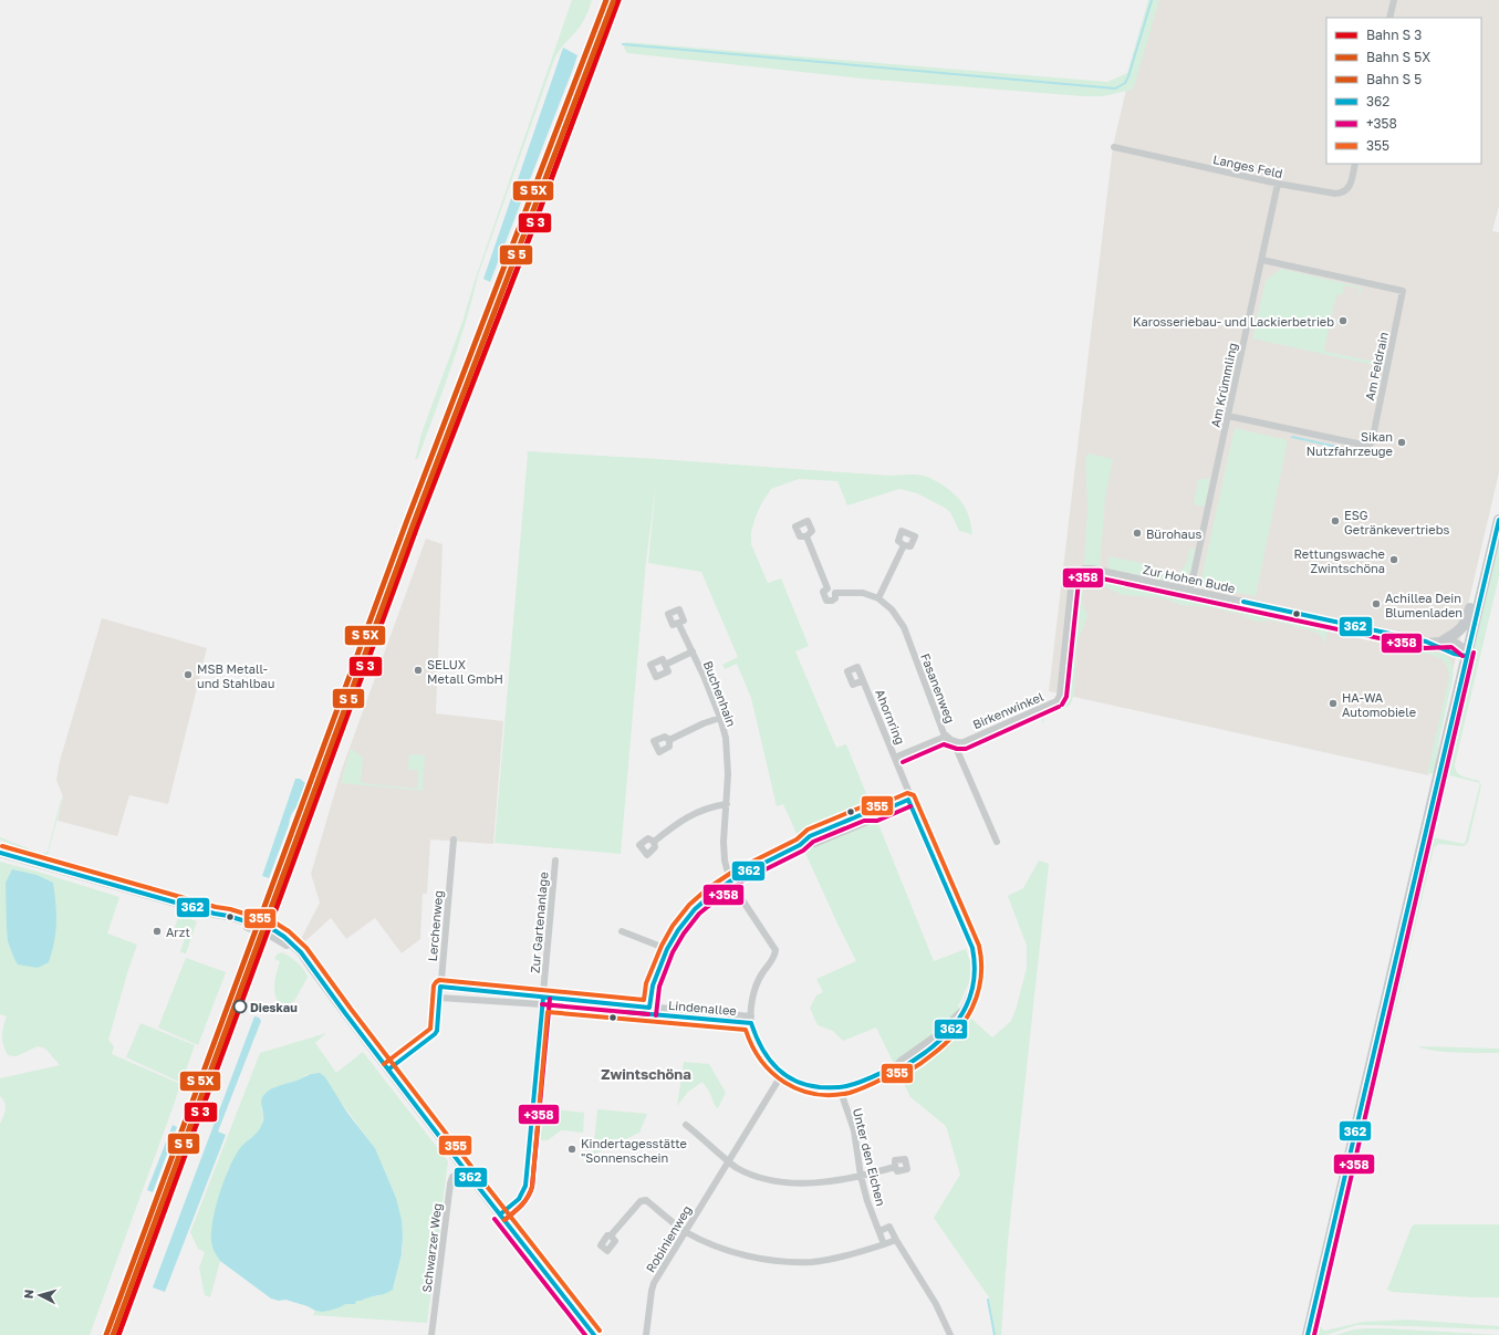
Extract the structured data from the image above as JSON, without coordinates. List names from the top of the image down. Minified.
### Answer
{"streets":{"street":["Langes Feld","Am Feldrain","Am Krümmling","Zur Hohen Bude","Fasanenweg","Buchenhain","Birkenwinkel","Ahornring","Zur Gartenanlage","Lerchenweg","Lindenallee","Unter den Eichen","Robinienweg","Schwarzer Weg"]},"crossings":[["Langes Feld","Am Krümmling"],["Am Feldrain","Am Krümmling"],["Am Krümmling","Zur Hohen Bude"],["Zur Hohen Bude","Birkenwinkel"],["Fasanenweg","Birkenwinkel"],["Buchenhain","Ahornring"],["Birkenwinkel","Ahornring"],["Ahornring","Lindenallee"],["Ahornring","Unter den Eichen"],["Ahornring","Robinienweg"],["Zur Gartenanlage","Lindenallee"],["Lerchenweg","Lindenallee"]],"districts":["Zwintschöna"],"places":["Karosseriebau- und Lackierbetrieb","Sikan Nutzfahrzeuge","ESG Getränkevertriebs","Bürohaus","Rettungswache Zwintschöna","Achillea Dein Blumenladen","SELUX Metall GmbH","MSB Metall- und Stahlbau","HA-WA Automobiele","Arzt","Dieskau","Kindertagesstätte \"Sonnenschein"],"lines":["transit line 362","transit line +358","transit line 355"],"legend":["Bahn S 3","Bahn S 5X","Bahn S 5","362","+358","355"],"north":"left"}
